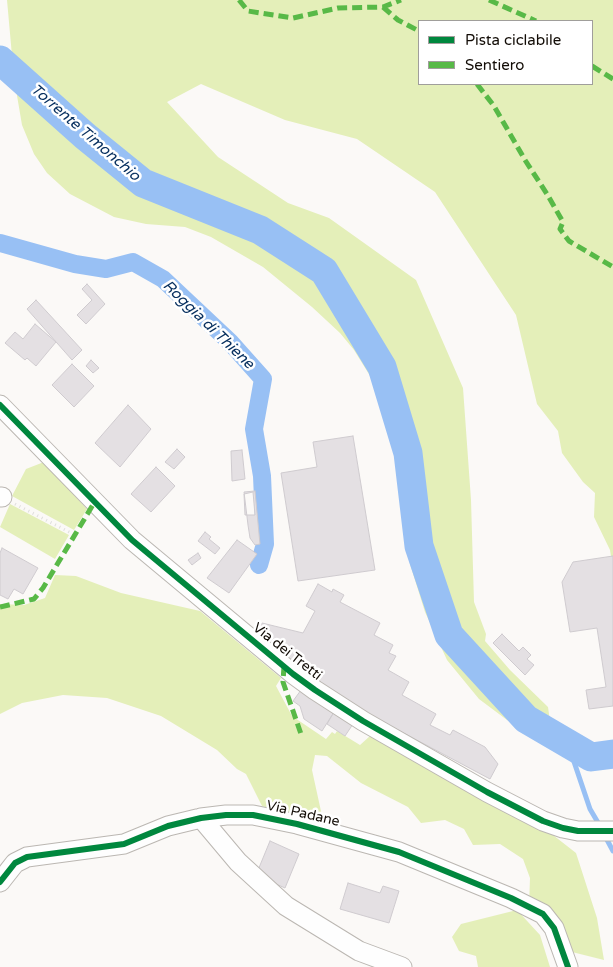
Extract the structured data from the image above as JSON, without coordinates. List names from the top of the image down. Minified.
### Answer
{"streets":{"street":["Via dei Tretti","Via Padane"]},"water":["Torrente Timonchio","Roggia di Thiene"],"legend":["Pista ciclabile","Sentiero"]}
